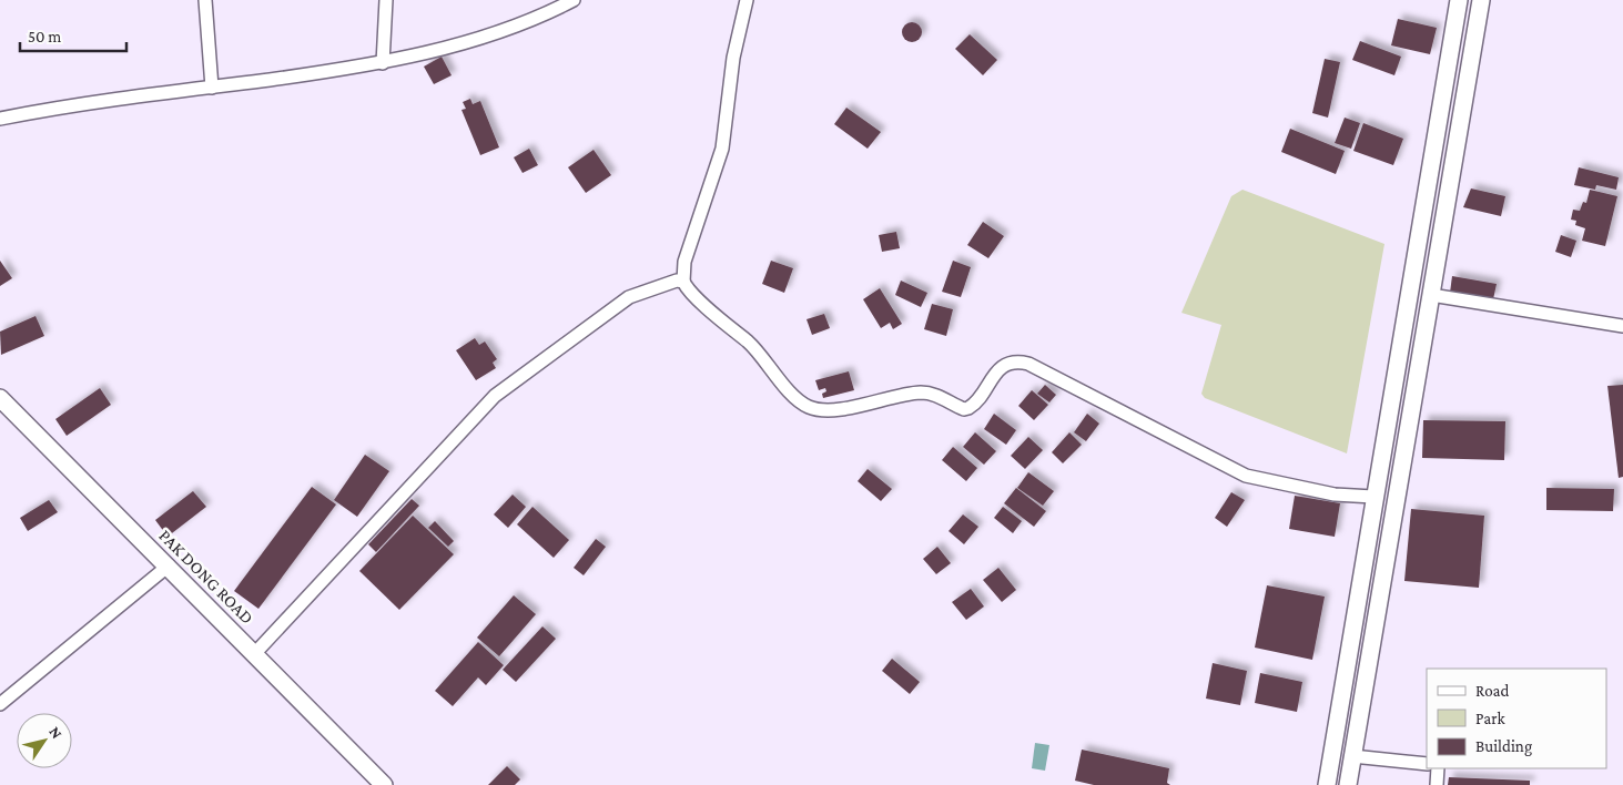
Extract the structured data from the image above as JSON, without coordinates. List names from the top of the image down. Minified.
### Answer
{"streets":{"main road":["PAK DONG ROAD"]},"legend":["Road","Park","Building"],"scale_bar":"50 m","north":"top right"}
